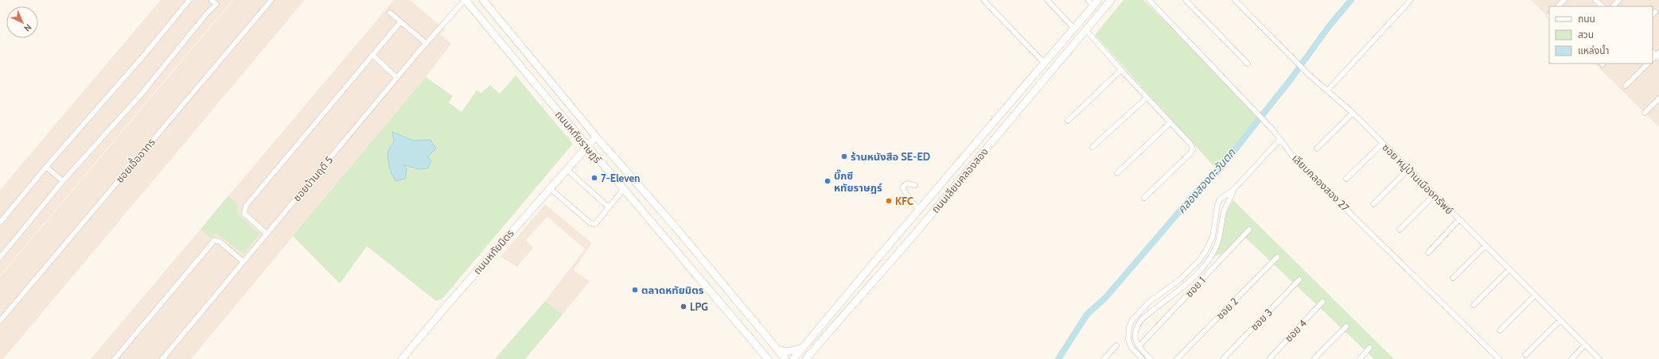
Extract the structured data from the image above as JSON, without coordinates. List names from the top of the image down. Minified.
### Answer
{"streets":{"main road":["ถนนหทัยราษฎร์","ถนนเลียบคลองสอง","ถนนหทัยมิตร"],"street":["ซอยเอื้ออาทร","ซอยบ้านฤดี 5","ซอย หมู่บ้านเมืองทรัพย์","เลียบคลองสอง 27","ซอย 1","ซอย 2","ซอย 3","ซอย 4"]},"crossings":[["ถนนหทัยราษฎร์","ซอยบ้านฤดี 5"],["ถนนหทัยราษฎร์","ถนนหทัยมิตร"]],"water":["คลองสองตะวันตก"],"places":["ร้านหนังสือ SE-ED","7-Eleven","บิ๊กซี หทัยราษฎร์","KFC","ตลาดหทัยมิตร","LPG"],"legend":["ถนน","สวน","แหล่งน้ำ"],"north":"bottom right"}
